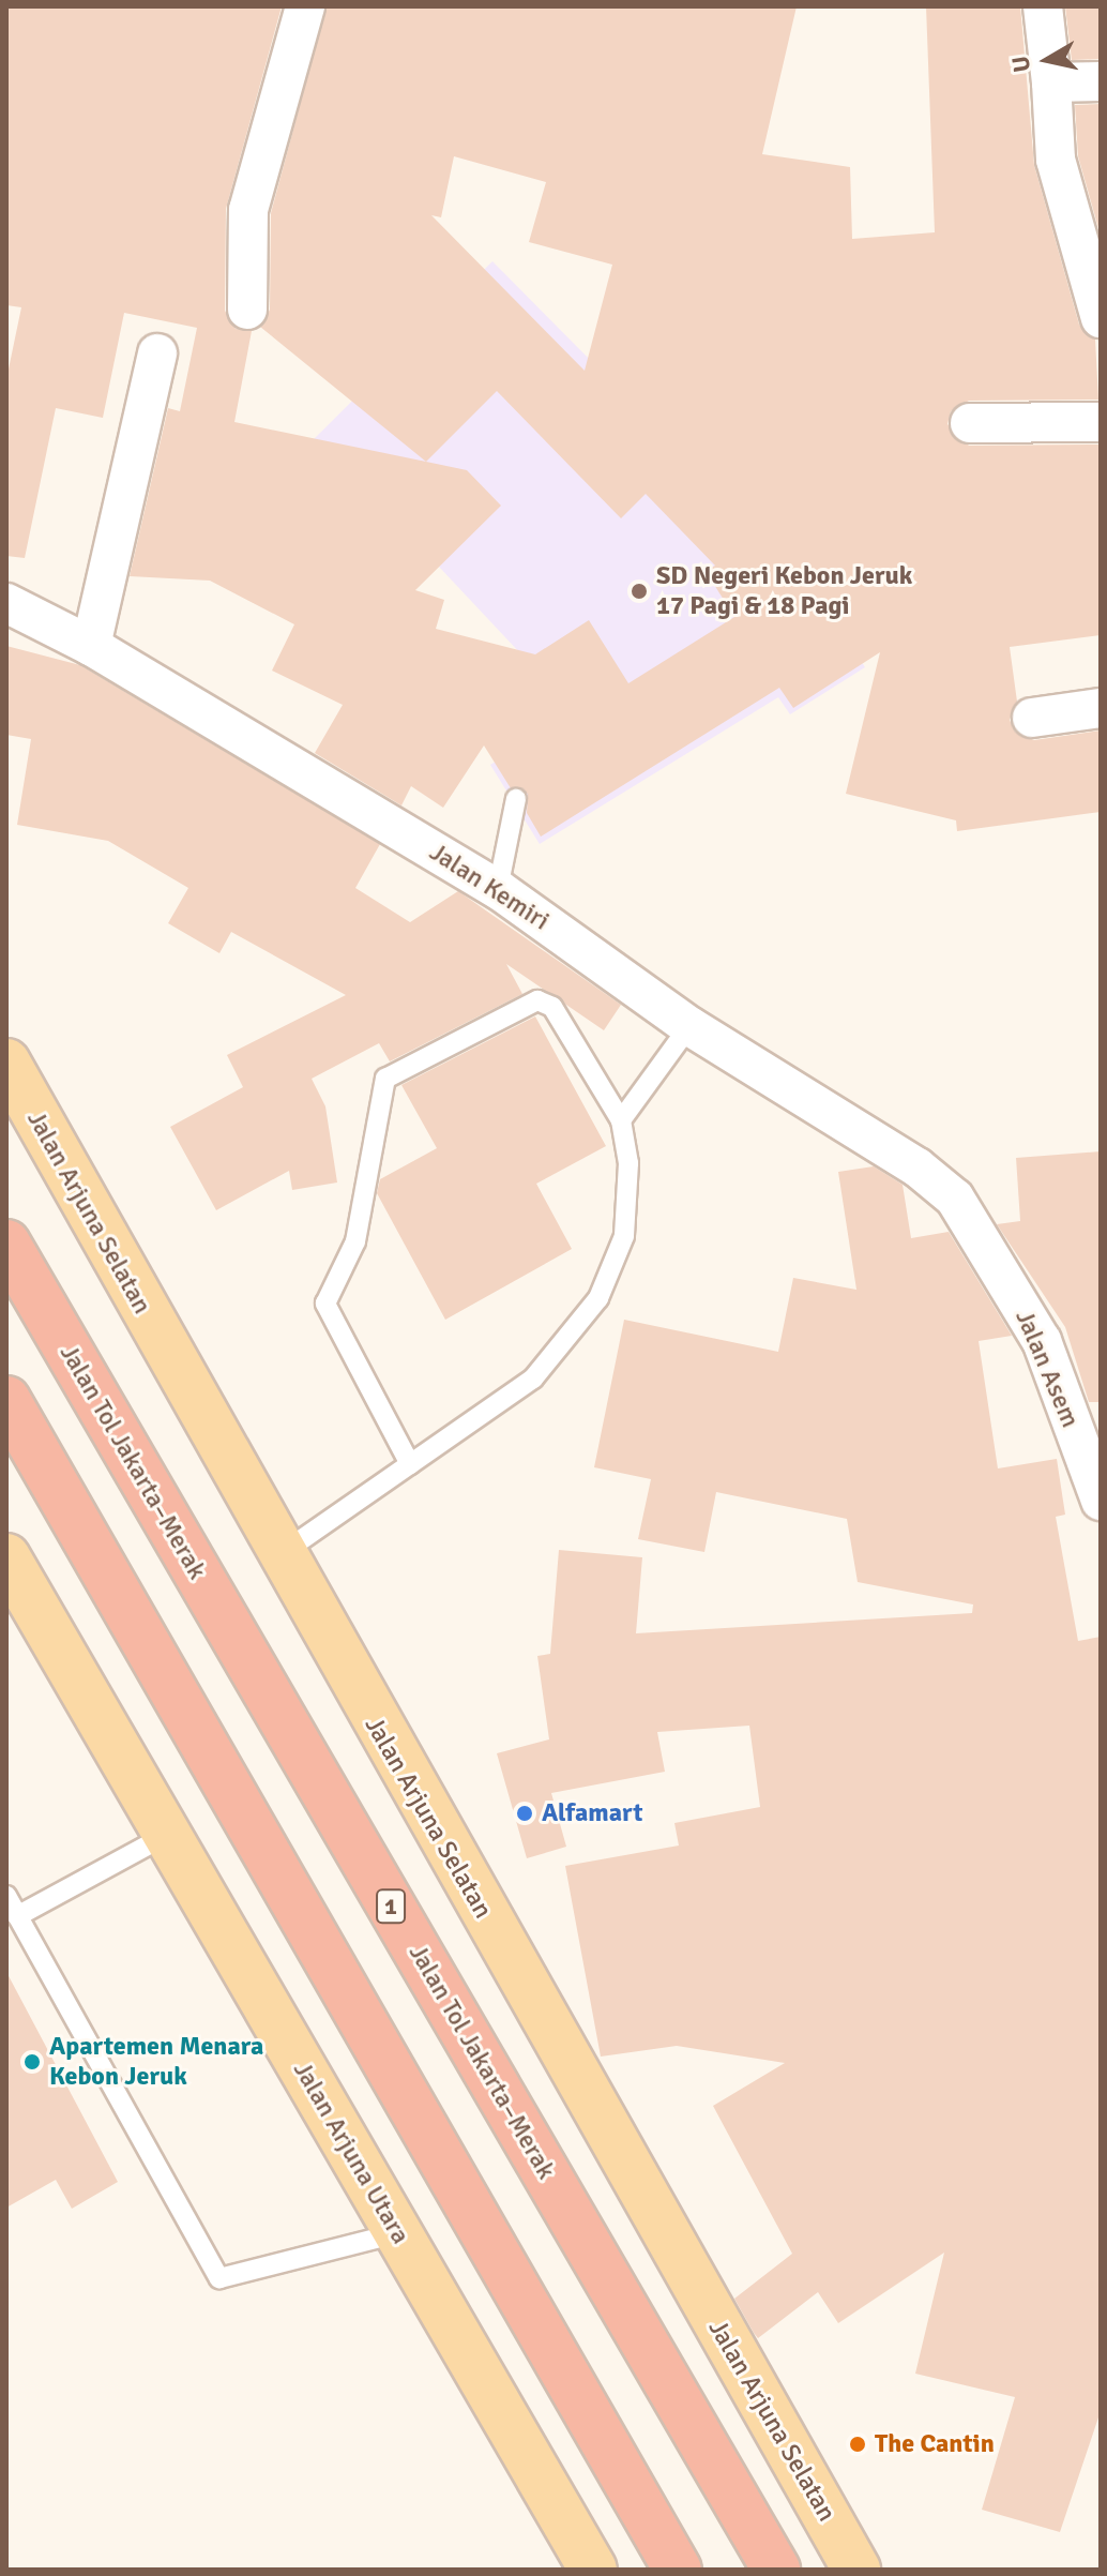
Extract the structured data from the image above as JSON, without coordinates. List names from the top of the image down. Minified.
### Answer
{"streets":{"highway":["Jalan Tol Jakarta–Merak","1"],"main road":["Jalan Arjuna Selatan","Jalan Arjuna Utara"],"street":["Jalan Kemiri","Jalan Asem"]},"crossings":[["Jalan Kemiri","Jalan Asem"]],"places":["SD Negeri Kebon Jeruk 17 Pagi & 18 Pagi","Alfamart","Apartemen Menara Kebon Jeruk","The Cantin"],"north":"left"}
